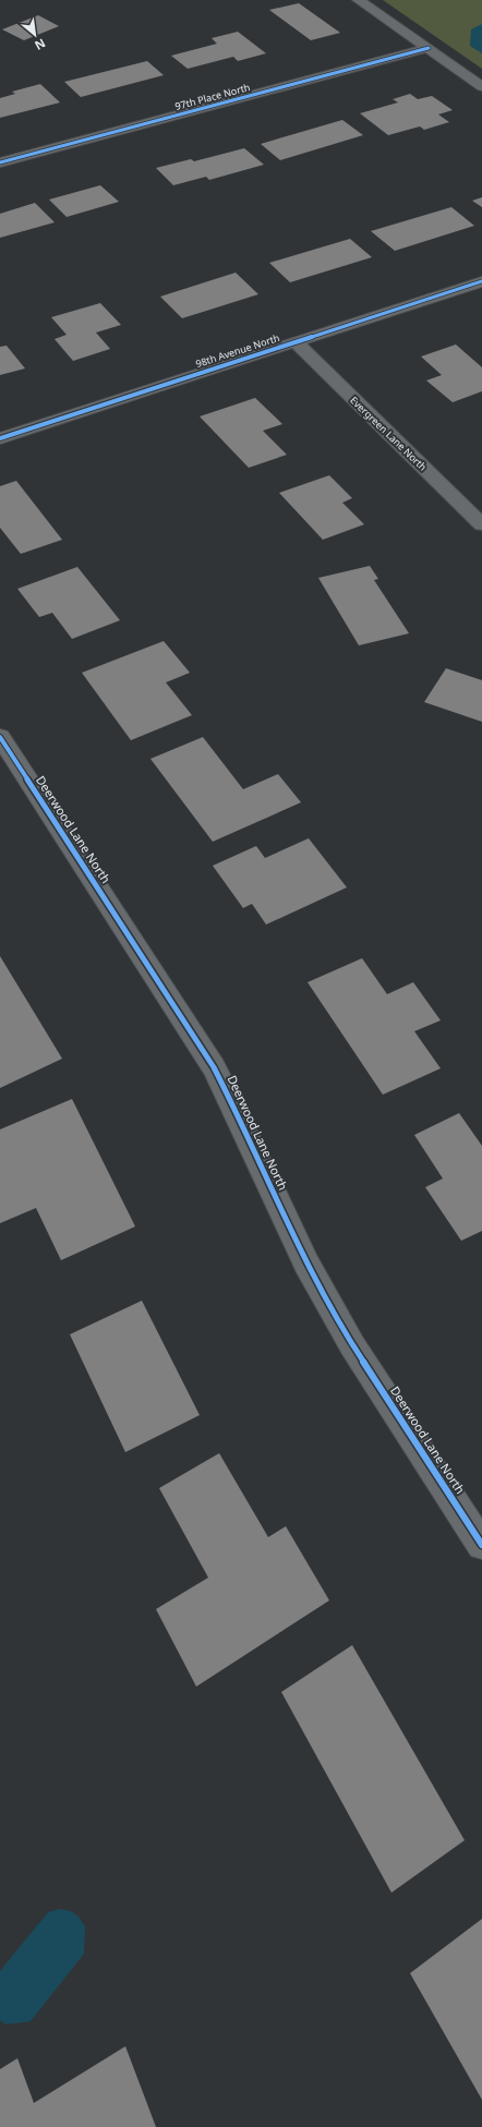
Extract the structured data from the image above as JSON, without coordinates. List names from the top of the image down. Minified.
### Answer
{"streets":{"street":["97th Place North","98th Avenue North","Evergreen Lane North","Deerwood Lane North"]},"crossings":[["98th Avenue North","Evergreen Lane North"]],"north":"bottom right"}
